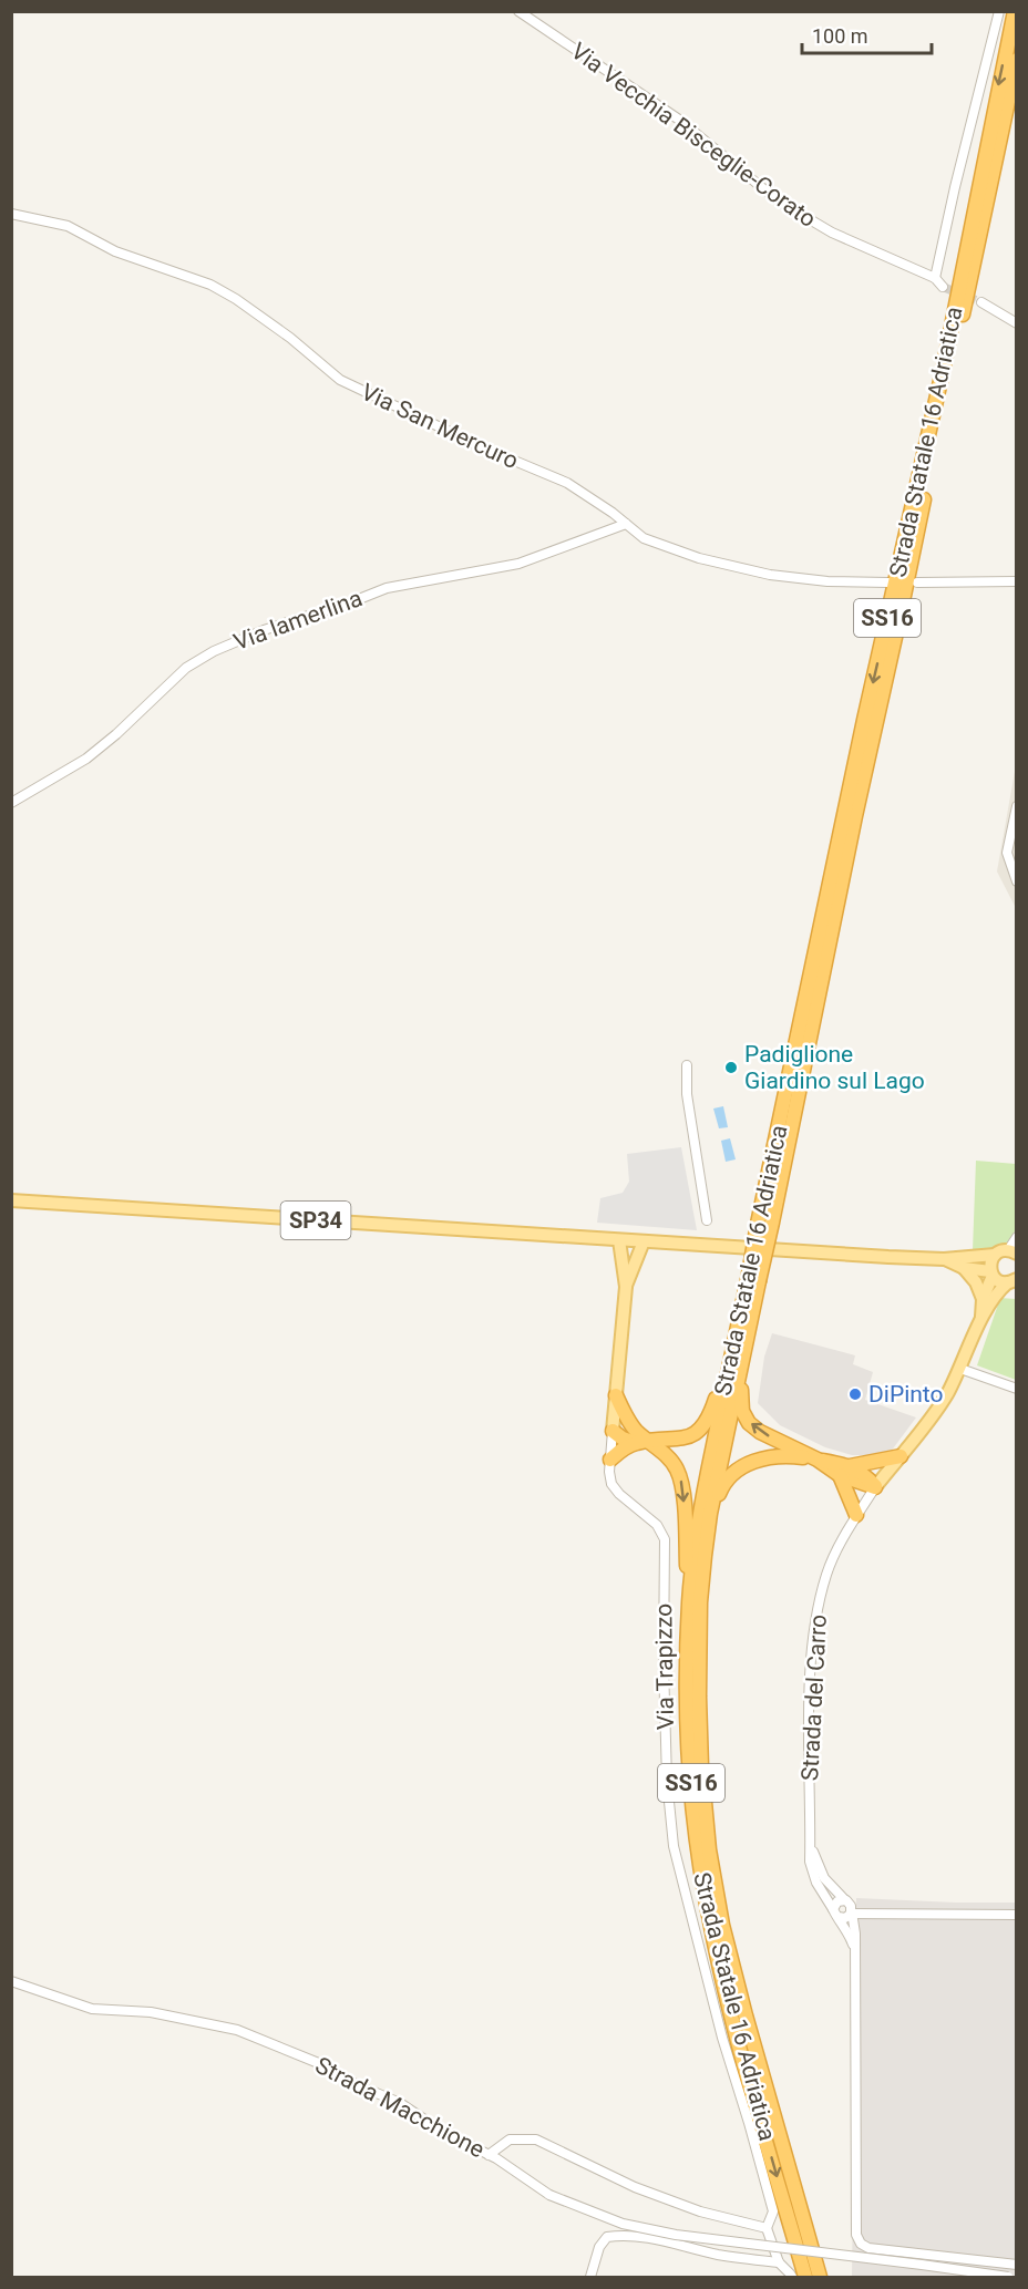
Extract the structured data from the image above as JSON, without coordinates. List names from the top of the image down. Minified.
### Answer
{"streets":{"highway":["Strada Statale 16 Adriatica","SS16"],"main road":["SP34","Strada del Carro"],"street":["Via Vecchia Bisceglie-Corato","Via San Mercuro","Via lamerlina","Via Trapizzo","Strada Macchione"]},"crossings":[["Via San Mercuro","Via lamerlina"]],"places":["Padiglione Giardino sul Lago","DiPinto"],"scale_bar":"100 m"}
